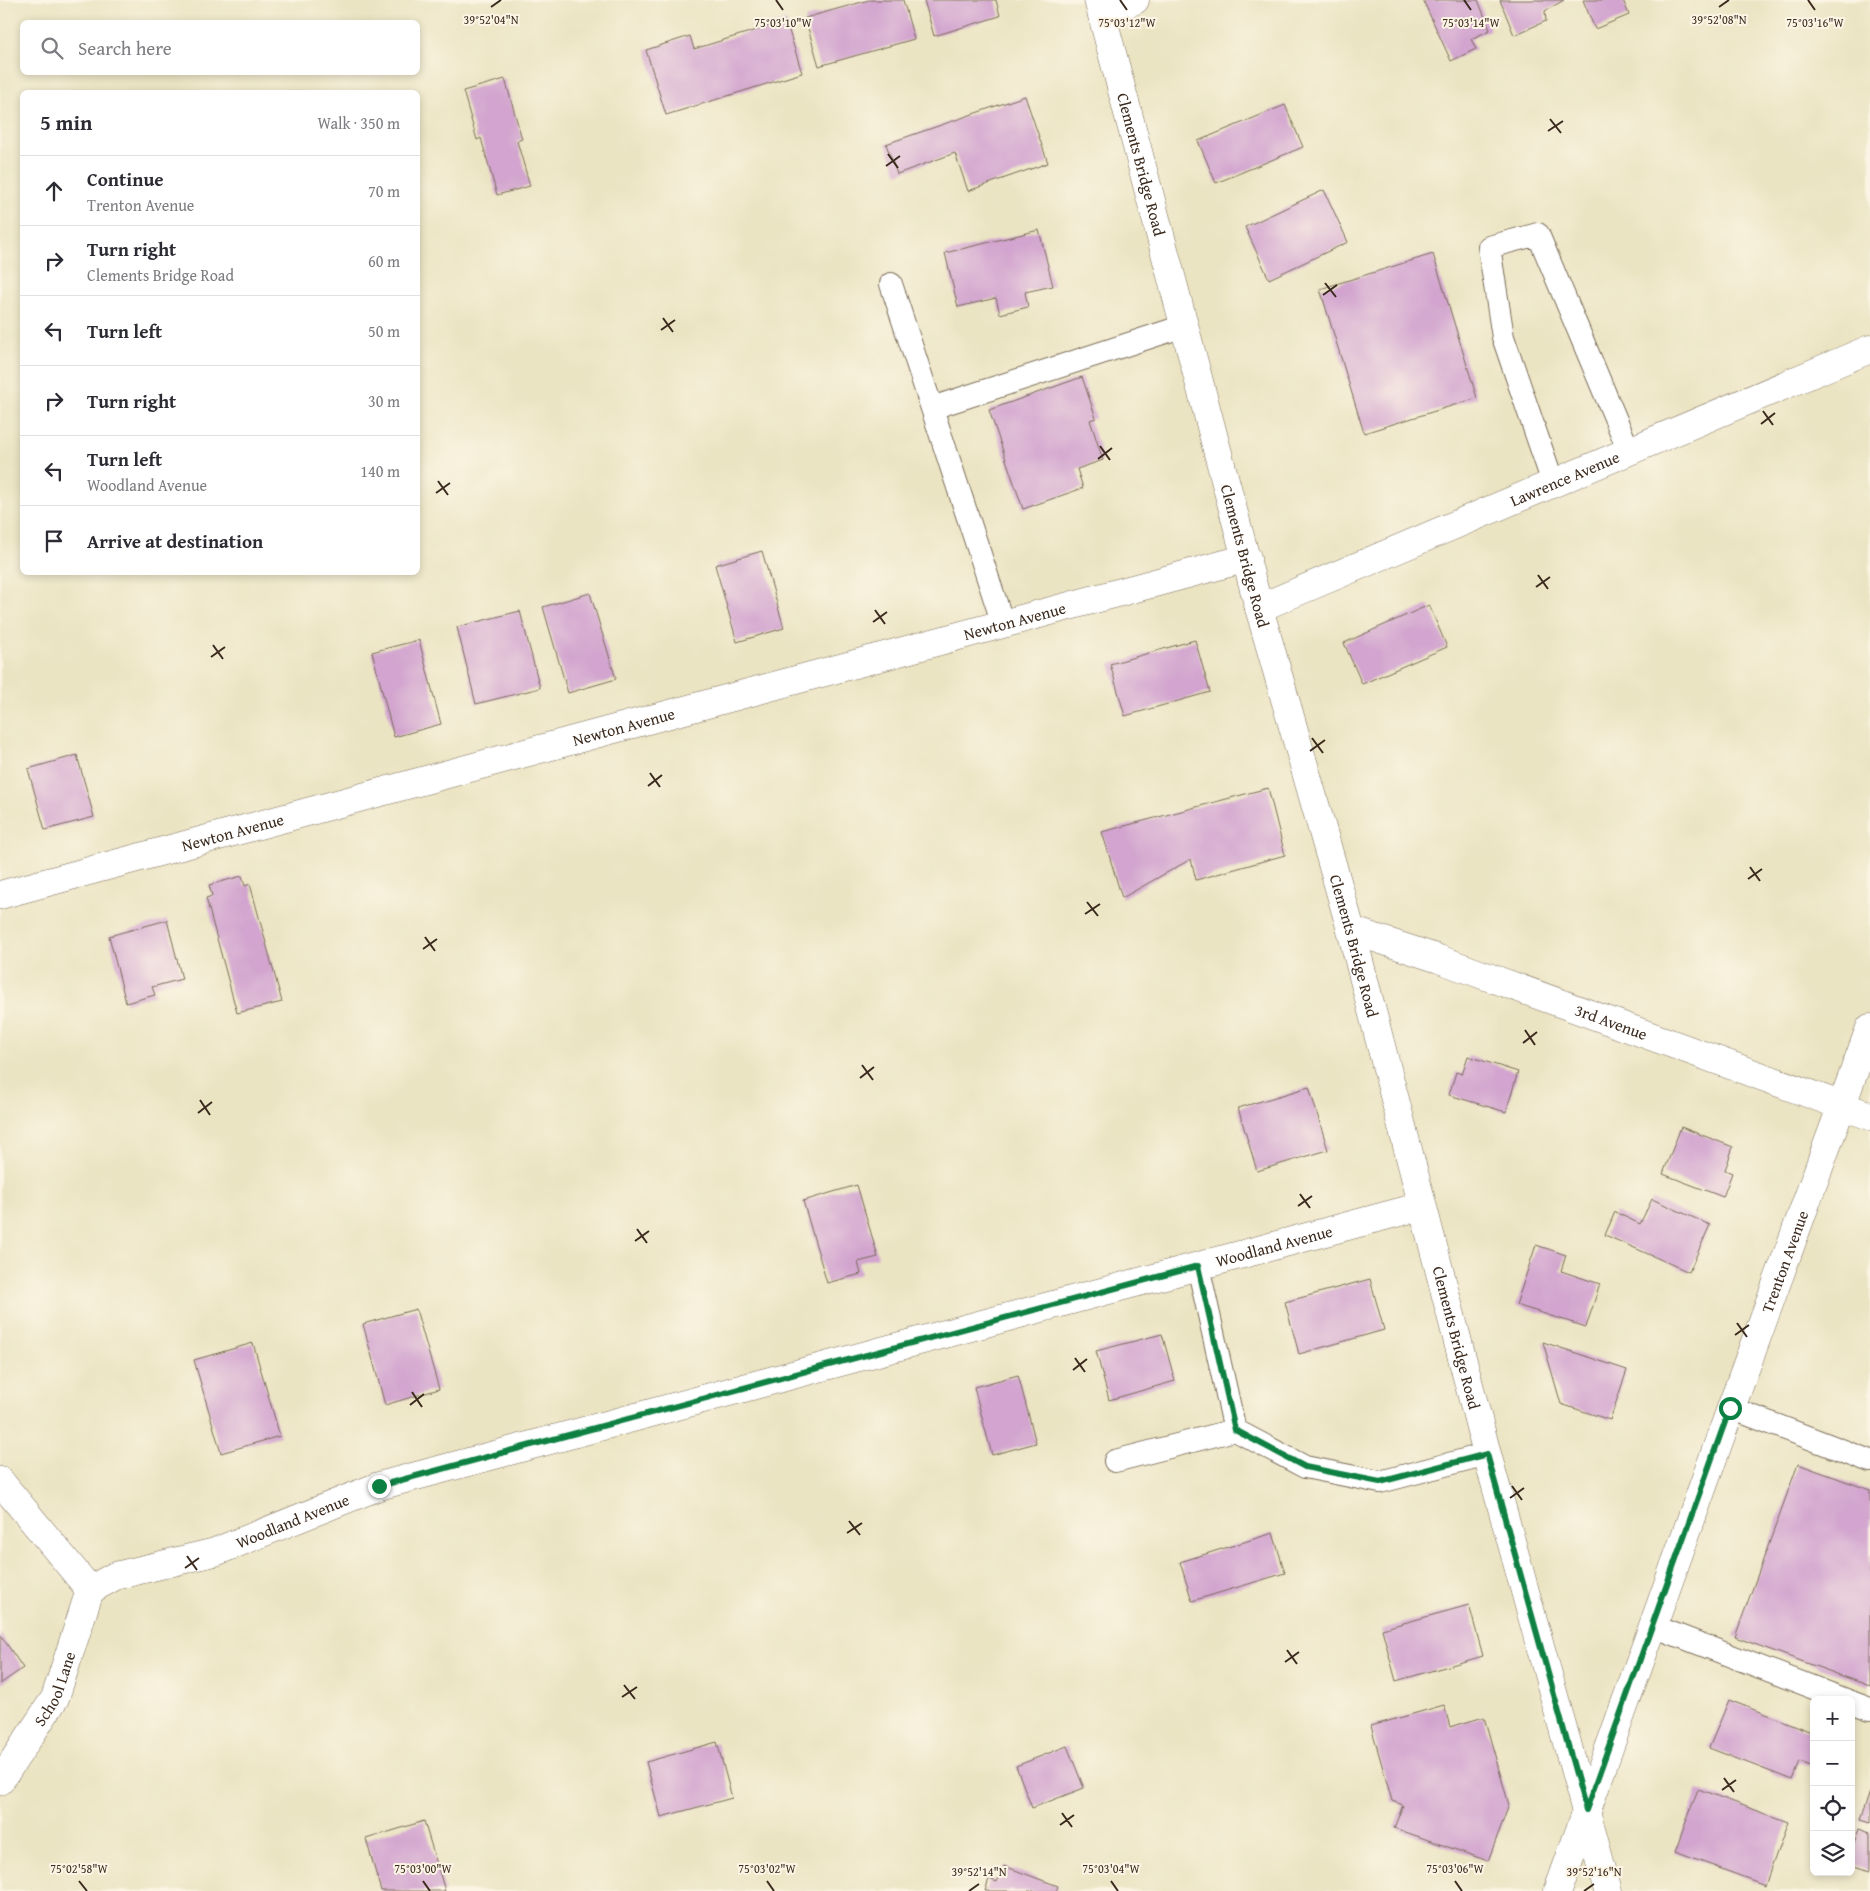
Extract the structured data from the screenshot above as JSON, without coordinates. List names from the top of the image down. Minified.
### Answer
{"streets":{"street":["Clements Bridge Road","Lawrence Avenue","Newton Avenue","3rd Avenue","Woodland Avenue","Trenton Avenue","School Lane"]},"crossings":[["Clements Bridge Road","Lawrence Avenue"],["Clements Bridge Road","Newton Avenue"],["Clements Bridge Road","3rd Avenue"],["Clements Bridge Road","Woodland Avenue"],["Clements Bridge Road","Trenton Avenue"],["3rd Avenue","Trenton Avenue"],["Woodland Avenue","School Lane"]],"page":{"search":"Search here","heading":["5 min","Walk · 350 m"],"list":[["Continue","Trenton Avenue","70 m"],["Turn right","Clements Bridge Road","60 m"],["Turn left","50 m"],["Turn right","30 m"],["Turn left","Woodland Avenue","140 m"],"Arrive at destination"],"map_buttons":["+","−"]},"coordinates":["39°52'04\"N","39°52'08\"N","75°03'16\"W","75°03'10\"W","75°03'12\"W","75°03'14\"W","75°02'58\"W","75°03'00\"W","75°03'02\"W","75°03'04\"W","75°03'06\"W","39°52'14\"N","39°52'16\"N"]}
